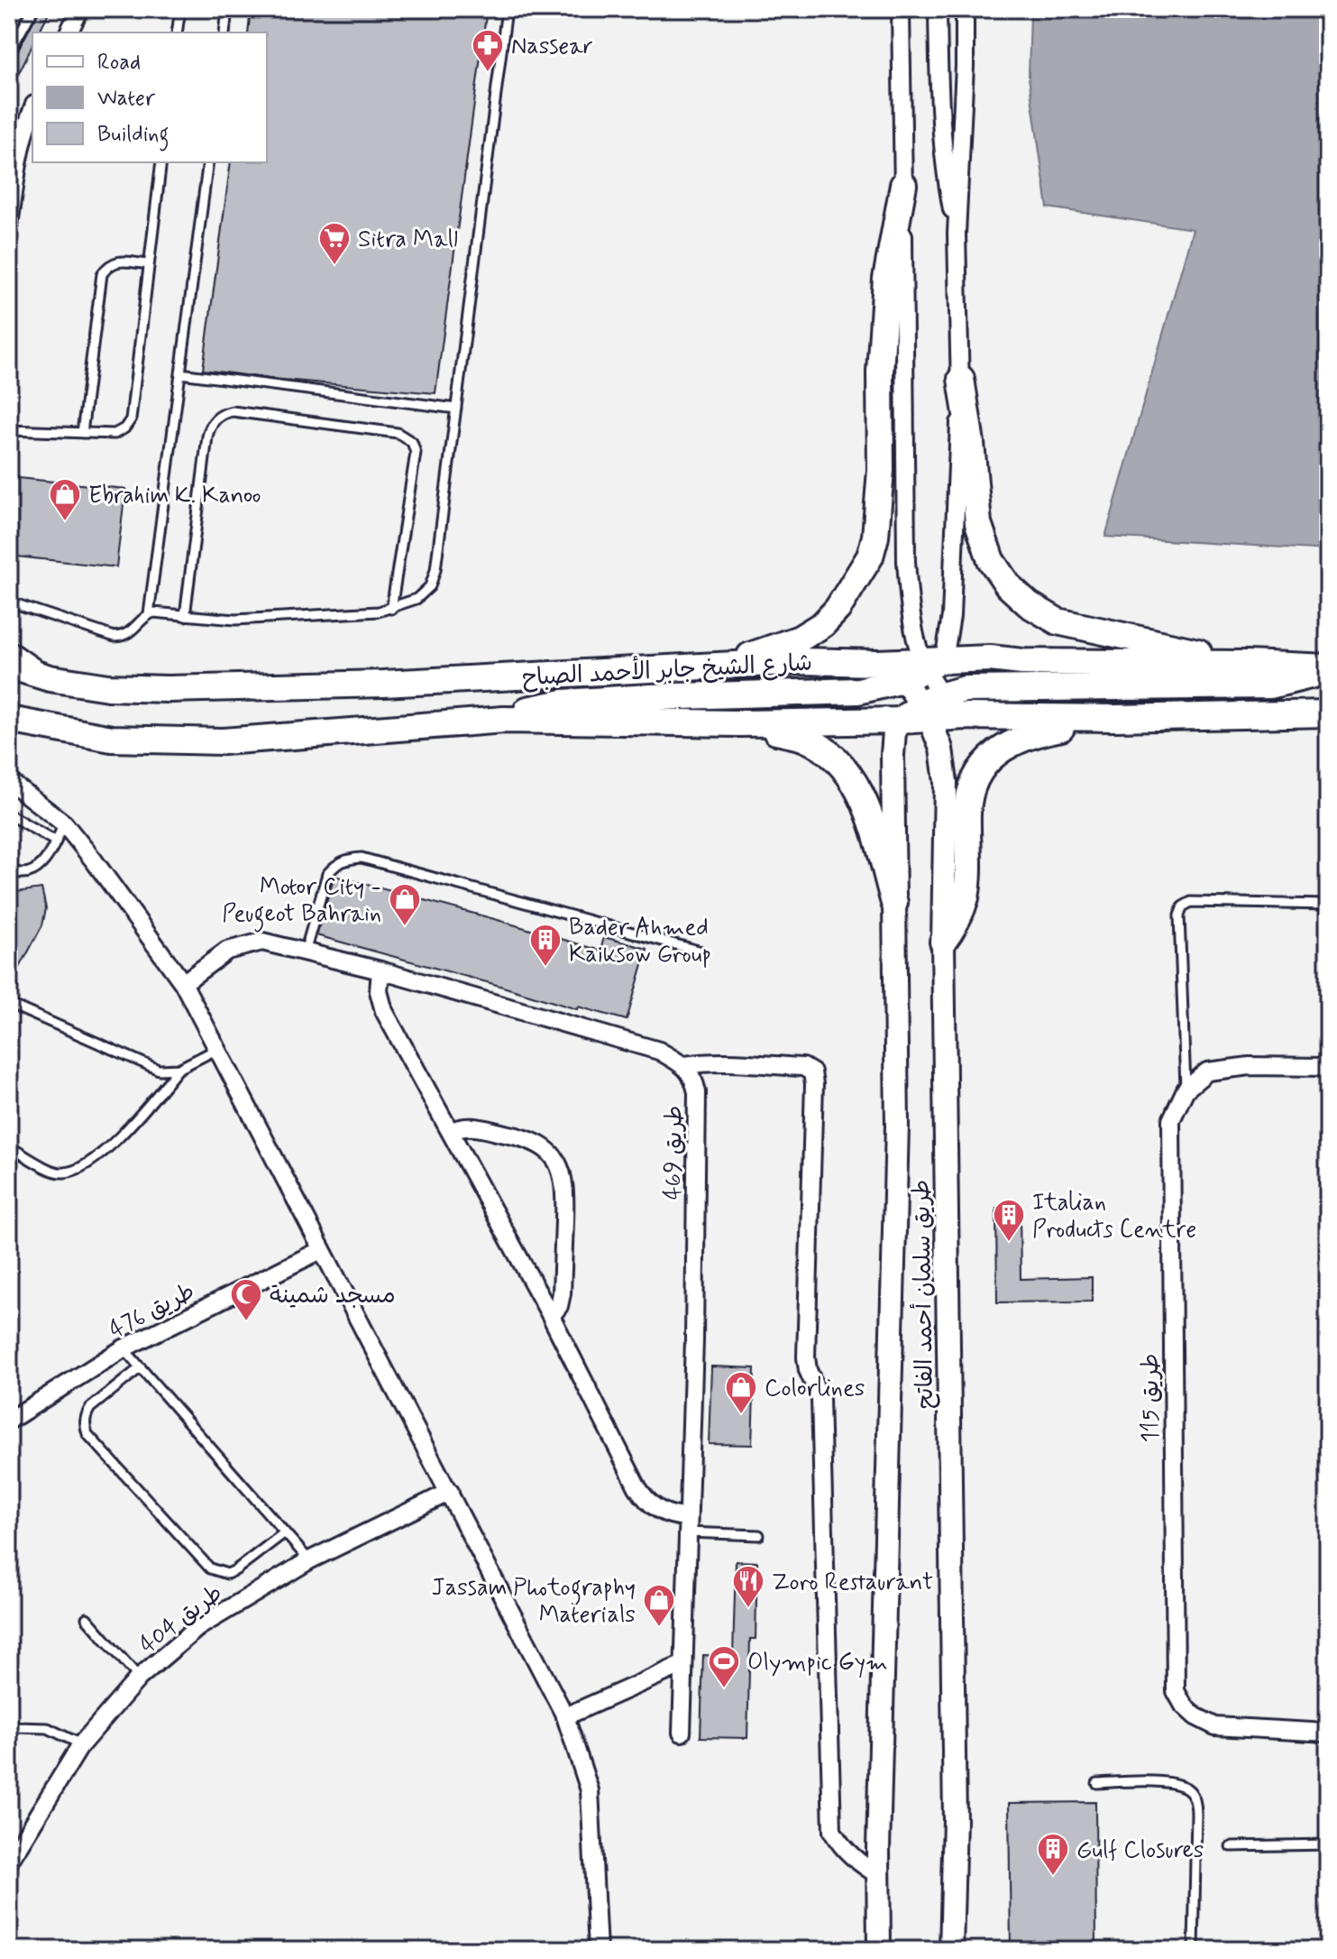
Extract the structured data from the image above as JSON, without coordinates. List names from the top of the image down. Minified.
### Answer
{"streets":{"main road":["شارع الشيخ جابر الأحمد الصباح"],"street":["طريق 469","طريق سلمان أحمد الفاتح","طريق 476","طريق 115","طريق 404"]},"crossings":[["شارع الشيخ جابر الأحمد الصباح","طريق سلمان أحمد الفاتح"]],"places":{"pharmacy":["Nassear"],"supermarket":["Sitra Mall"],"shop":["Ebrahim K. Kanoo","Motor City - Peugeot Bahrain","Colorlines","Jassam Photography Materials"],"building":["Bader Ahmed Kaiksow Group","Italian Products Centre","Gulf Closures"],"mosque":["مسجد شمينة"],"restaurant":["Zoro Restaurant"],"sports":["Olympic Gym"]},"legend":["Road","Water","Building"]}
